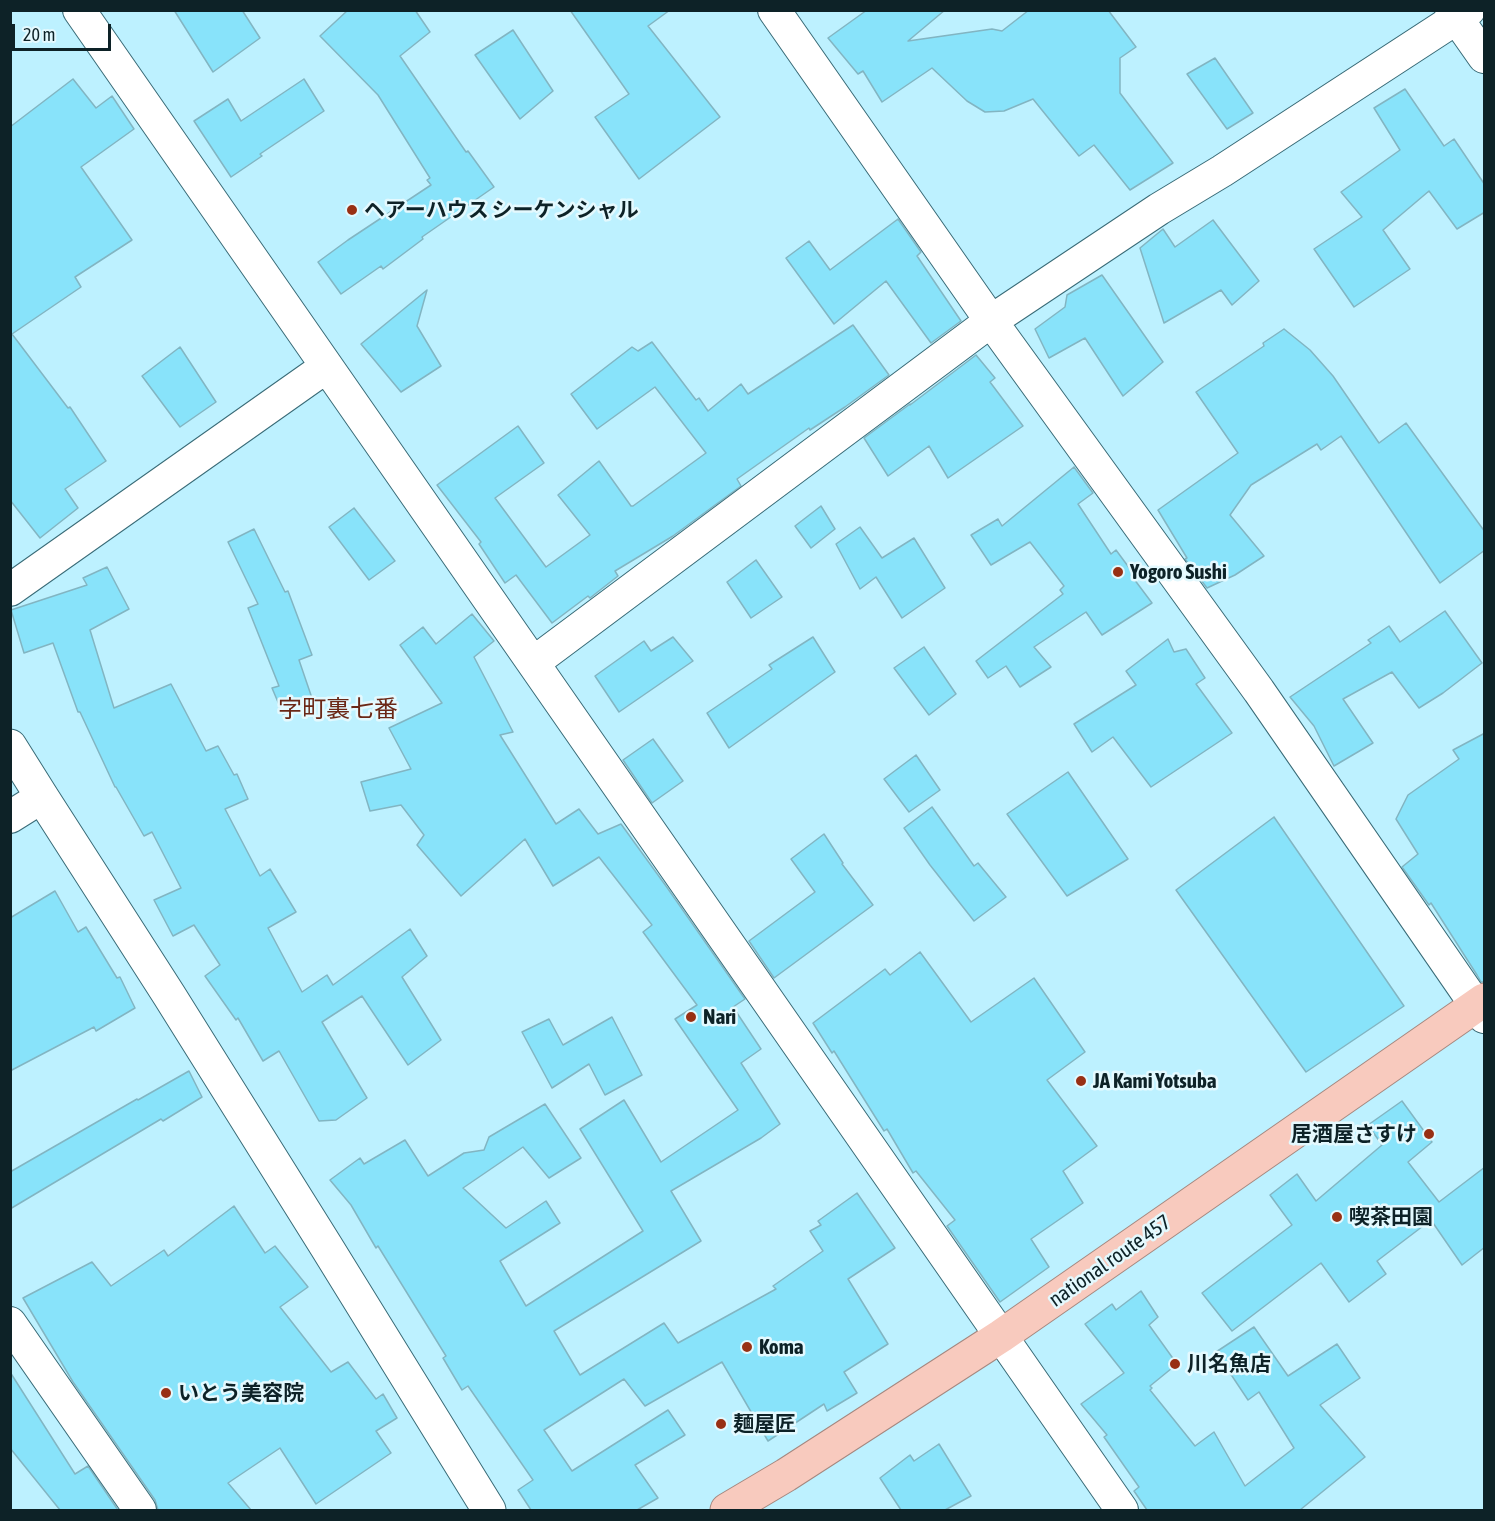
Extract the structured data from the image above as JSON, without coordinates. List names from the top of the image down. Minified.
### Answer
{"streets":{"highway":["national route 457"]},"districts":["字町裏七番"],"places":["ヘアーハウス シーケンシャル","Yogoro Sushi","Nari","JA Kami Yotsuba","居酒屋さすけ","喫茶田園","Koma","川名魚店","いとう美容院","麺屋匠"],"scale_bar":"20 m"}
